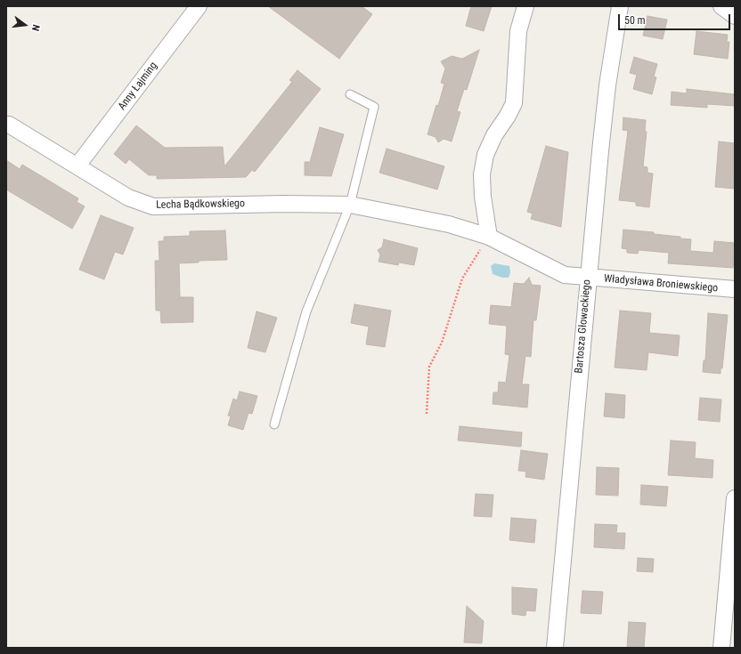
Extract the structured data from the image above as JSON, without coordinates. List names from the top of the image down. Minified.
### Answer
{"streets":{"street":["Anny Łajming","Lecha Bądkowskiego","Władysława Broniewskiego","Bartosza Głowackiego"]},"crossings":[["Anny Łajming","Lecha Bądkowskiego"],["Lecha Bądkowskiego","Władysława Broniewskiego"],["Lecha Bądkowskiego","Bartosza Głowackiego"],["Władysława Broniewskiego","Bartosza Głowackiego"]],"scale_bar":"50 m","north":"right"}
